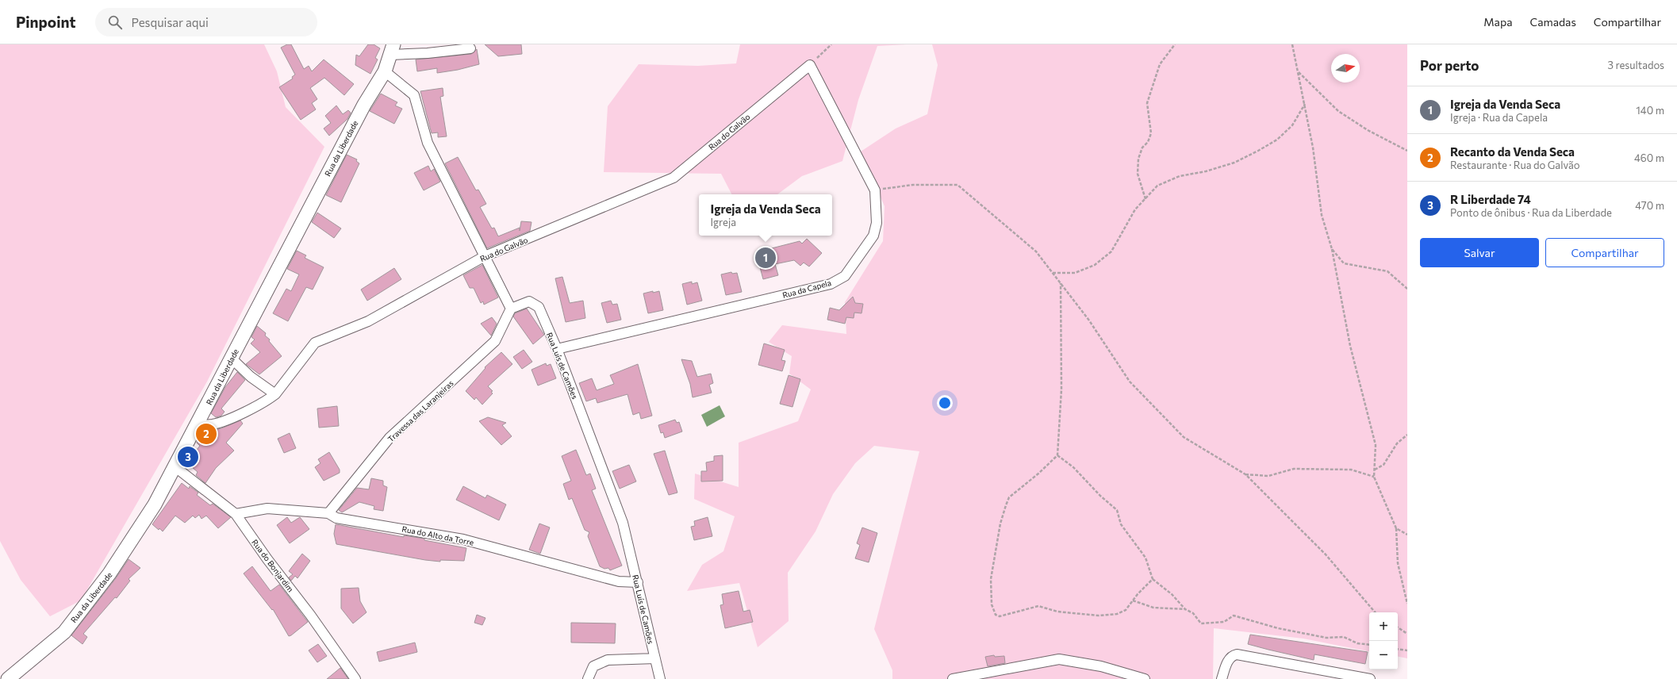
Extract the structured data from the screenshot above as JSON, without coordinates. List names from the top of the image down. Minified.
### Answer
{"streets":{"street":["Rua do Galvão","Rua da Liberdade","Rua da Capela","Rua Luís de Camões","Travessa das Laranjeiras","Rua do Alto da Torre","Rua do Bonjardim"]},"crossings":[["Rua do Galvão","Rua da Liberdade"],["Rua do Galvão","Rua da Capela"],["Rua da Liberdade","Rua do Bonjardim"],["Rua da Capela","Rua Luís de Camões"],["Rua Luís de Camões","Travessa das Laranjeiras"],["Rua Luís de Camões","Rua do Alto da Torre"],["Travessa das Laranjeiras","Rua do Alto da Torre"],["Rua do Alto da Torre","Rua do Bonjardim"]],"north":"right","page":{"header":"Pinpoint","search":"Pesquisar aqui","nav":["Mapa","Camadas","Compartilhar"],"heading":["Por perto","3 resultados"],"list":[{"mark":"1","name":"Igreja da Venda Seca","note":"Igreja · Rua da Capela","value":"140 m"},{"mark":"2","name":"Recanto da Venda Seca","note":"Restaurante · Rua do Galvão","value":"460 m"},{"mark":"3","name":"R Liberdade 74","note":"Ponto de ônibus · Rua da Liberdade","value":"470 m"}],"popup":["Igreja da Venda Seca","Igreja"],"buttons":["Salvar","Compartilhar"],"pins":["1","2","3"],"map_buttons":["+","−"]}}
